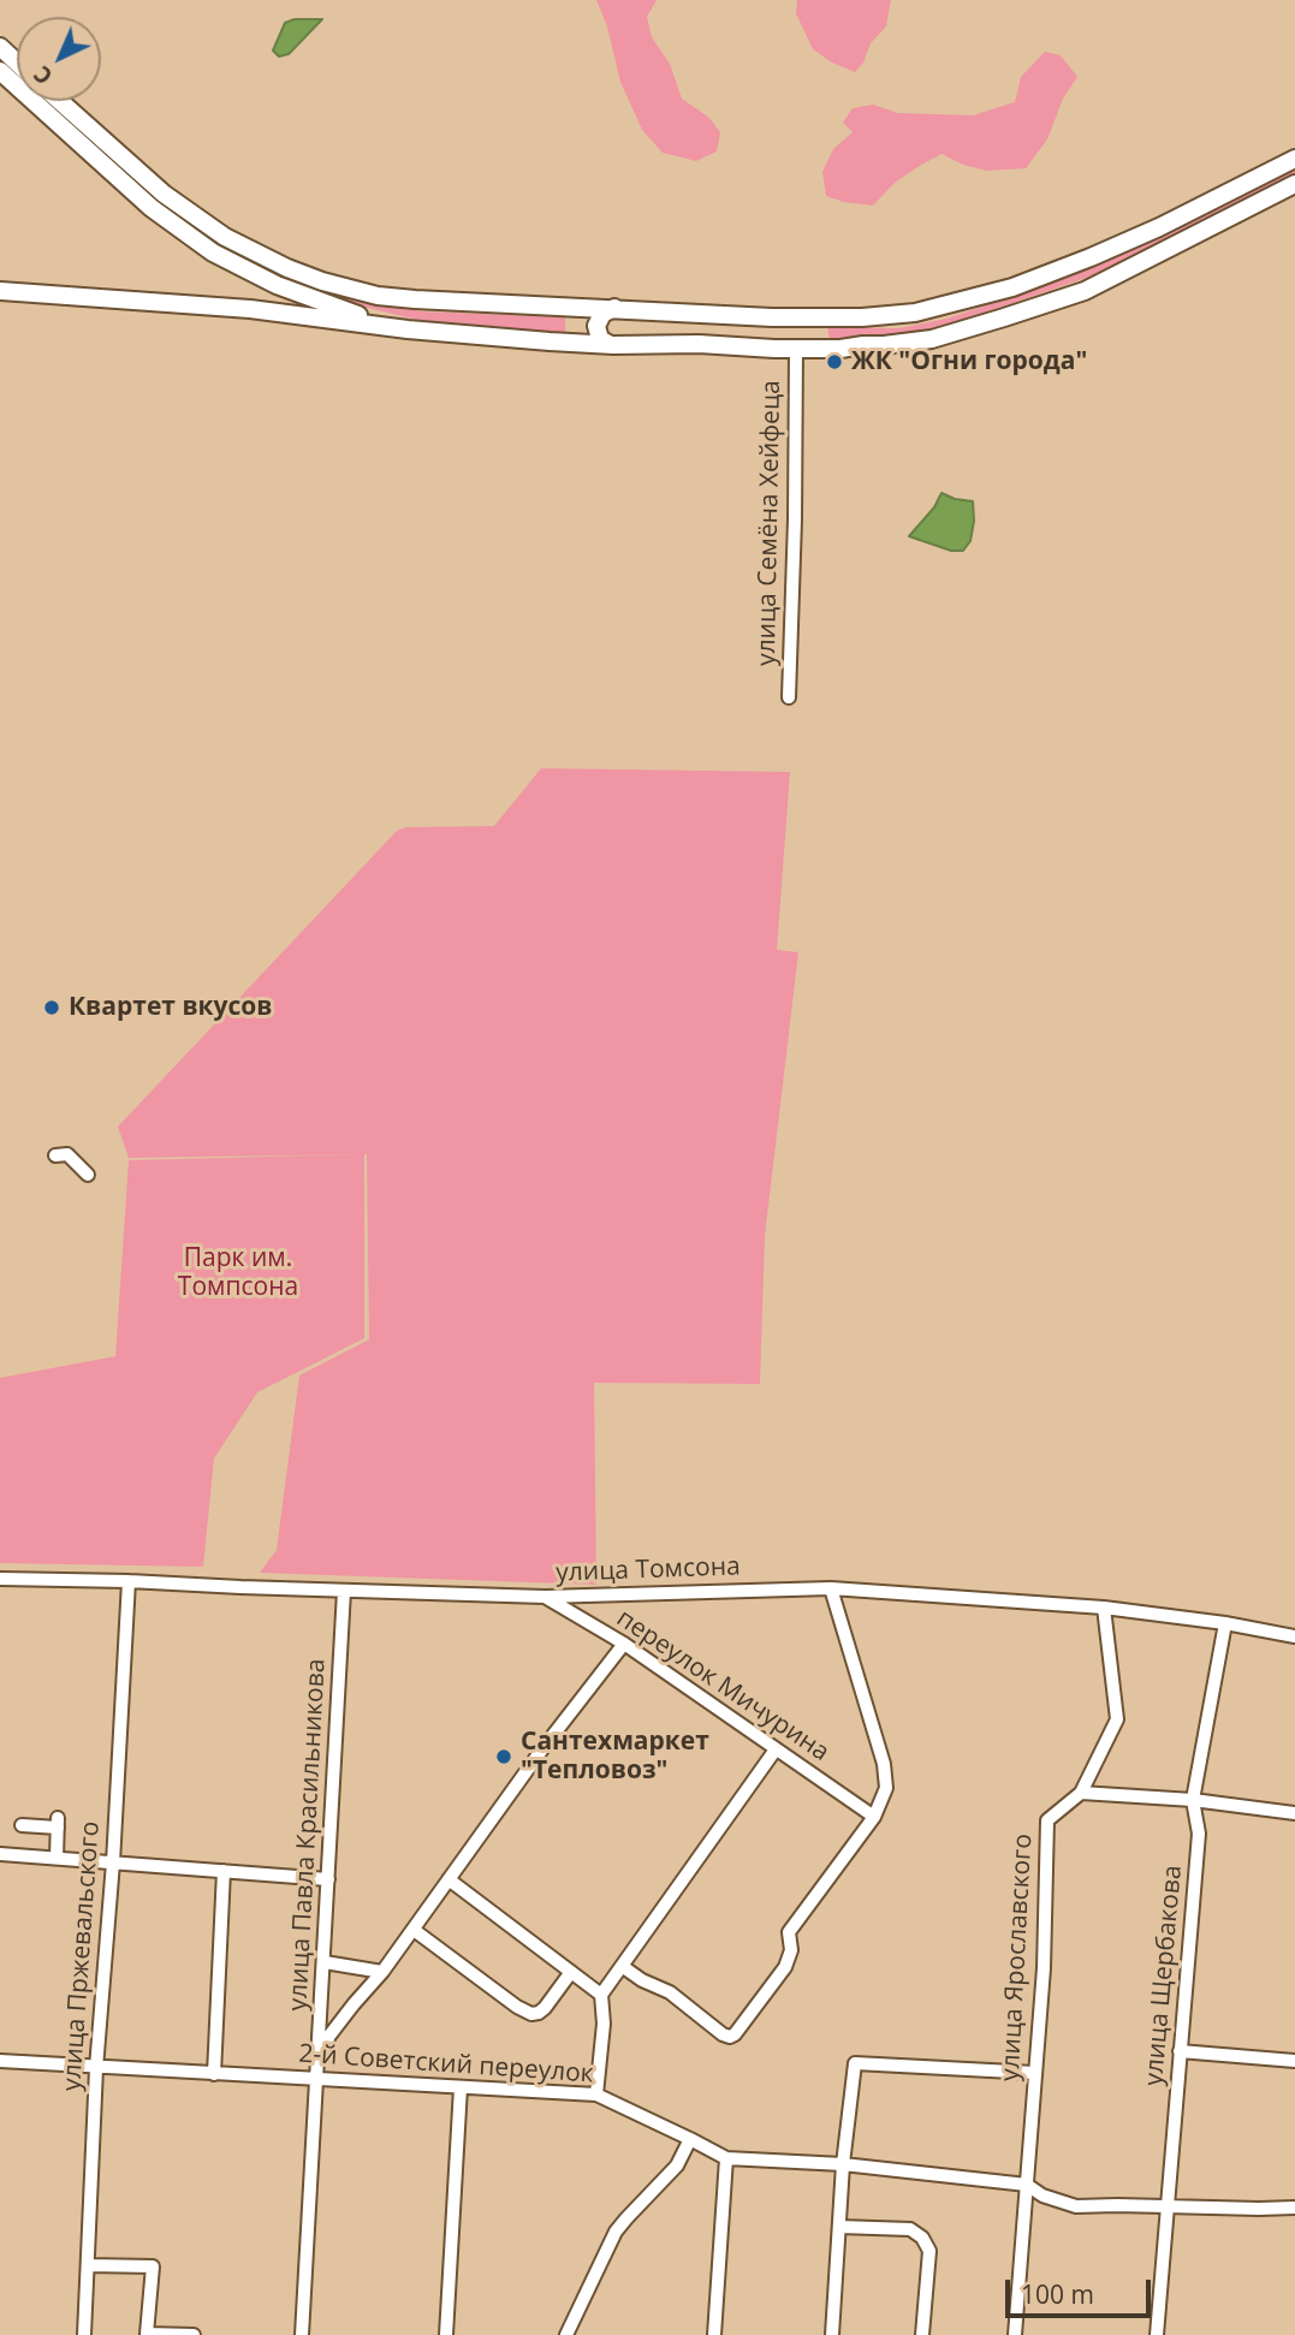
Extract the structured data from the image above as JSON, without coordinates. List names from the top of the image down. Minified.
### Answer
{"streets":{"street":["улица Семёна Хейфеца","улица Томсона","переулок Мичурина","улица Павла Красильникова","улица Пржевальского","улица Ярославского","улица Щербакова","2-й Советский переулок"]},"crossings":[["улица Томсона","переулок Мичурина"],["улица Томсона","улица Павла Красильникова"],["улица Томсона","улица Пржевальского"],["улица Томсона","улица Ярославского"],["улица Томсона","улица Щербакова"],["улица Павла Красильникова","2-й Советский переулок"],["улица Пржевальского","2-й Советский переулок"],["улица Ярославского","2-й Советский переулок"],["улица Щербакова","2-й Советский переулок"]],"parks":["Парк им. Томпсона"],"places":["ЖК \"Огни города\"","Квартет вкусов","Сантехмаркет \"Тепловоз\""],"scale_bar":"100 m","north":"bottom left"}
